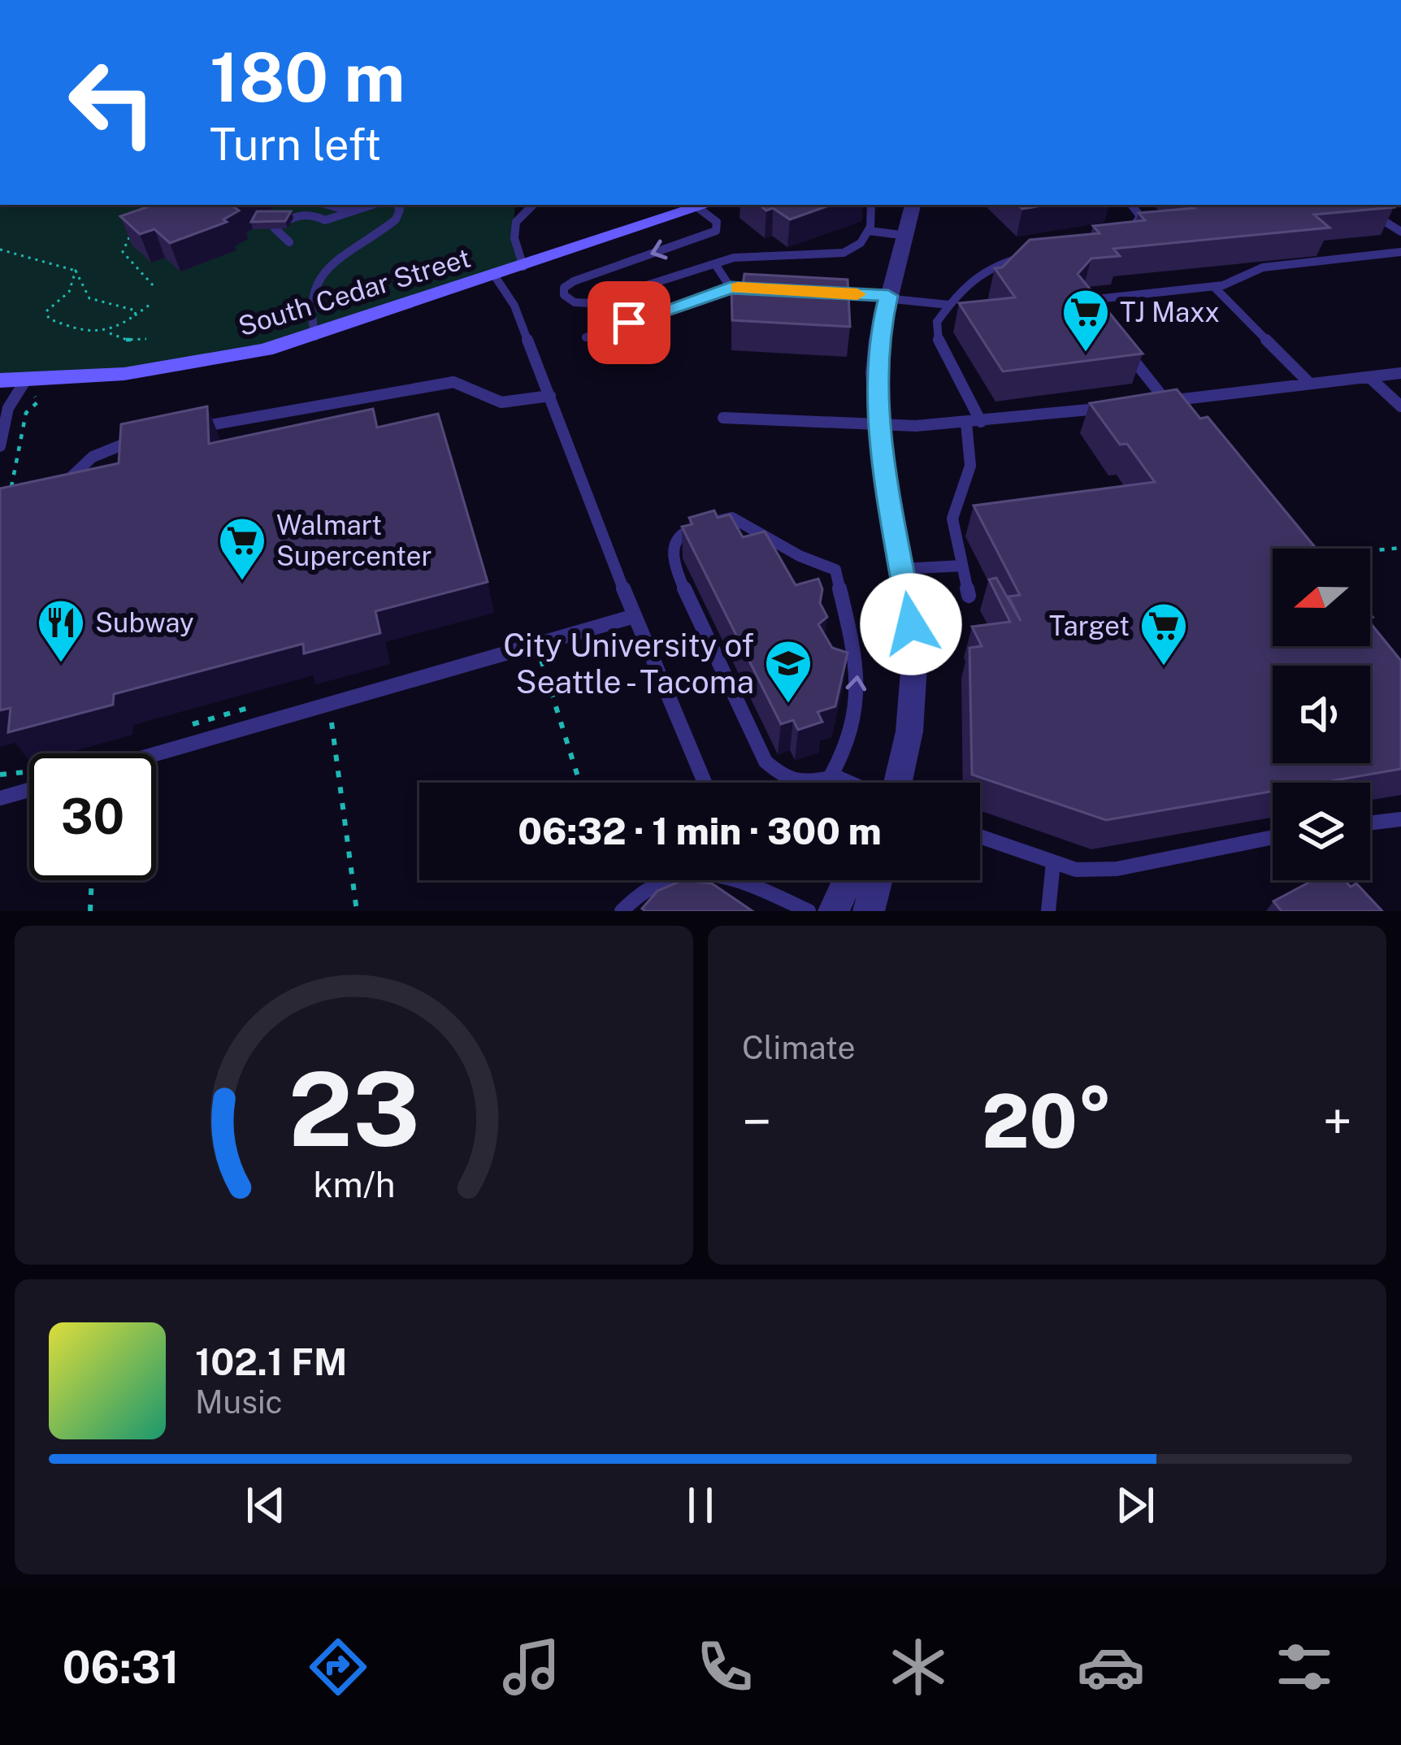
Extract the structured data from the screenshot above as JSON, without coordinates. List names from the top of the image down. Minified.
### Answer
{"streets":{"main road":["South Cedar Street"]},"places":{"supermarket":["TJ Maxx","Walmart Supercenter","Target"],"restaurant":["Subway"],"school or university":["City University of Seattle - Tacoma"]},"north":"left","page":{"turn":["180 m","Turn left"],"limit":"30","trip":"06:32 · 1 min · 300 m","tile":"Climate","heat":["−","20°","+"],"song":["102.1 FM","Music"],"tabs":"06:31","gauge":["23","km/h"]}}
